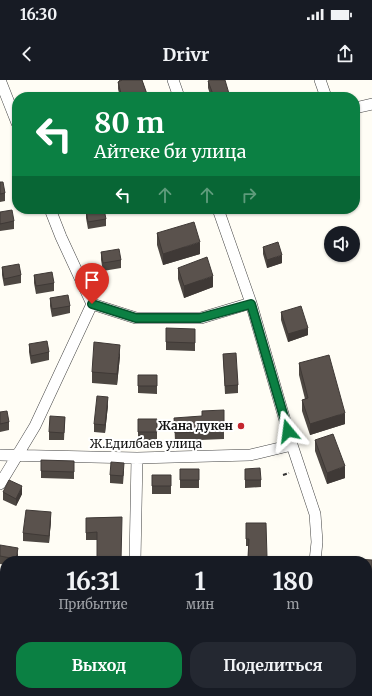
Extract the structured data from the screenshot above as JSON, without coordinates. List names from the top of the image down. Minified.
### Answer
{"streets":{"street":["Ж.Едилбаев улица"]},"places":["Жана дукен"],"page":{"status":"16:30","header":"Drivr","turn":["80 m","Айтеке би улица"],"eta":["16:31","Прибытие","1","мин","180","m"],"buttons":["Выход","Поделиться"]}}
